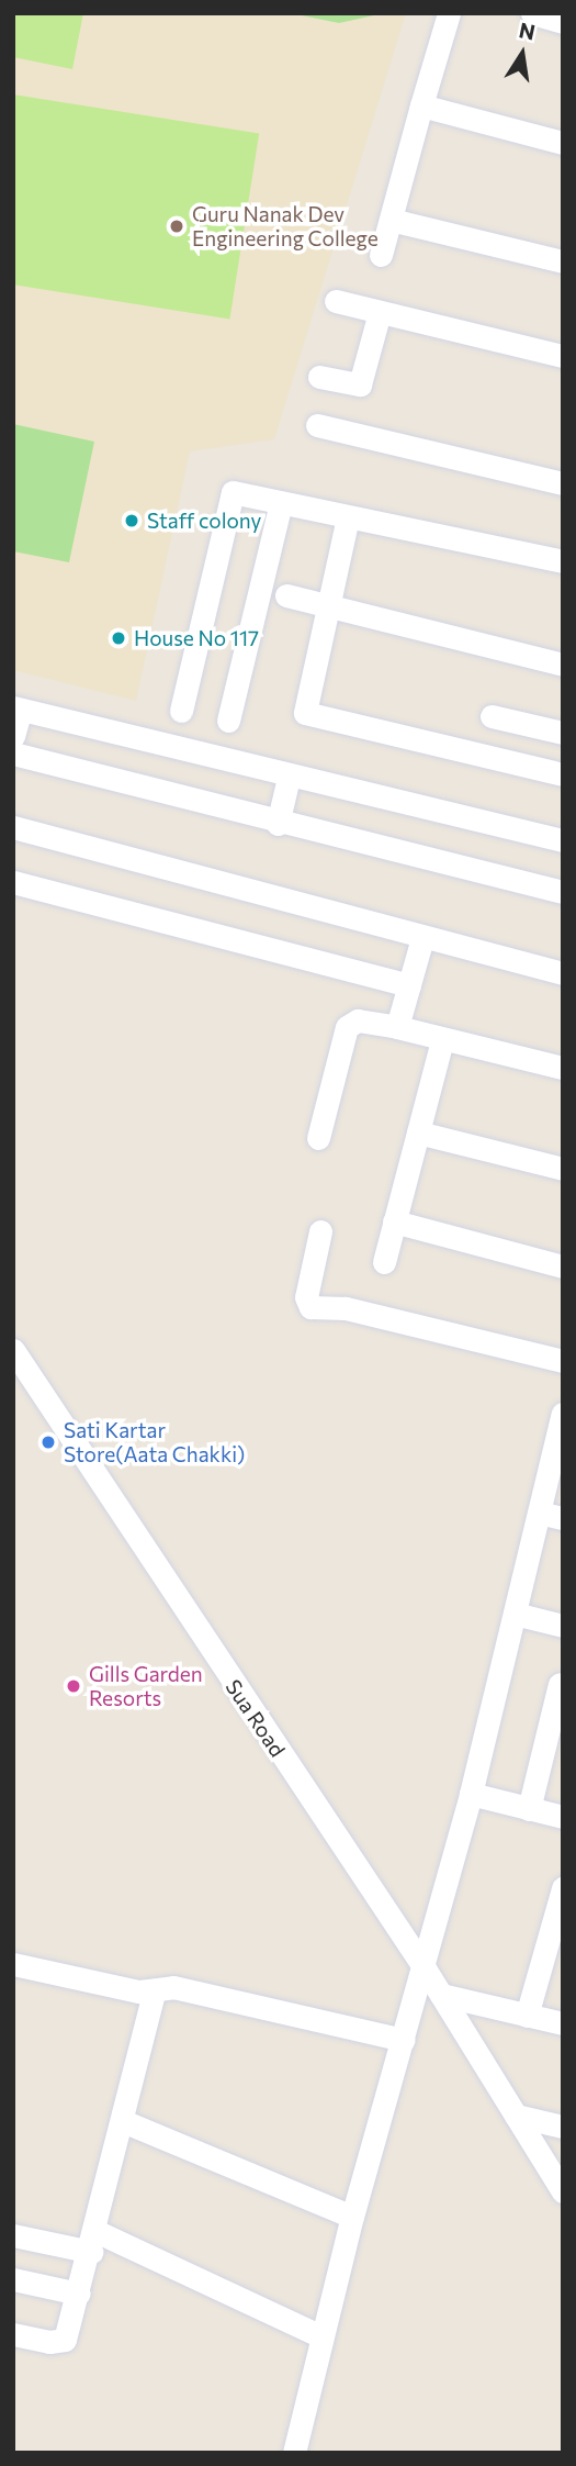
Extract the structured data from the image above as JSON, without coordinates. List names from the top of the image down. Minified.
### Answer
{"streets":{"street":["Sua Road"]},"places":["Guru Nanak Dev Engineering College","Staff colony","House No 117","Sati Kartar Store(Aata Chakki)","Gills Garden Resorts"],"north":"top"}
